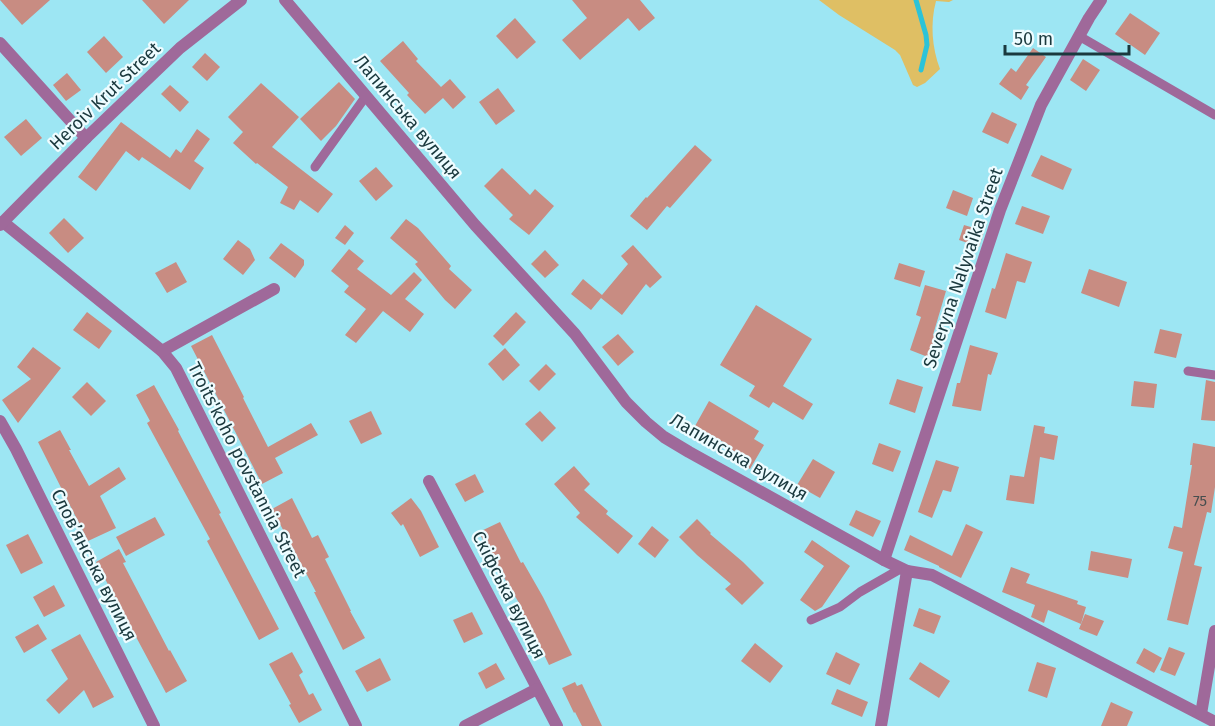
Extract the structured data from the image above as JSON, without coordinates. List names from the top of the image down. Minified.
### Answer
{"streets":{"street":["Heroiv Krut Street","Лапинська вулиця","Severyna Nalyvaika Street","Troits'koho povstannia Street","Словʼянська вулиця","Скіфська вулиця"]},"crossings":[["Heroiv Krut Street","Troits'koho povstannia Street"],["Лапинська вулиця","Severyna Nalyvaika Street"]],"house_numbers":["75"],"scale_bar":"50 m"}
